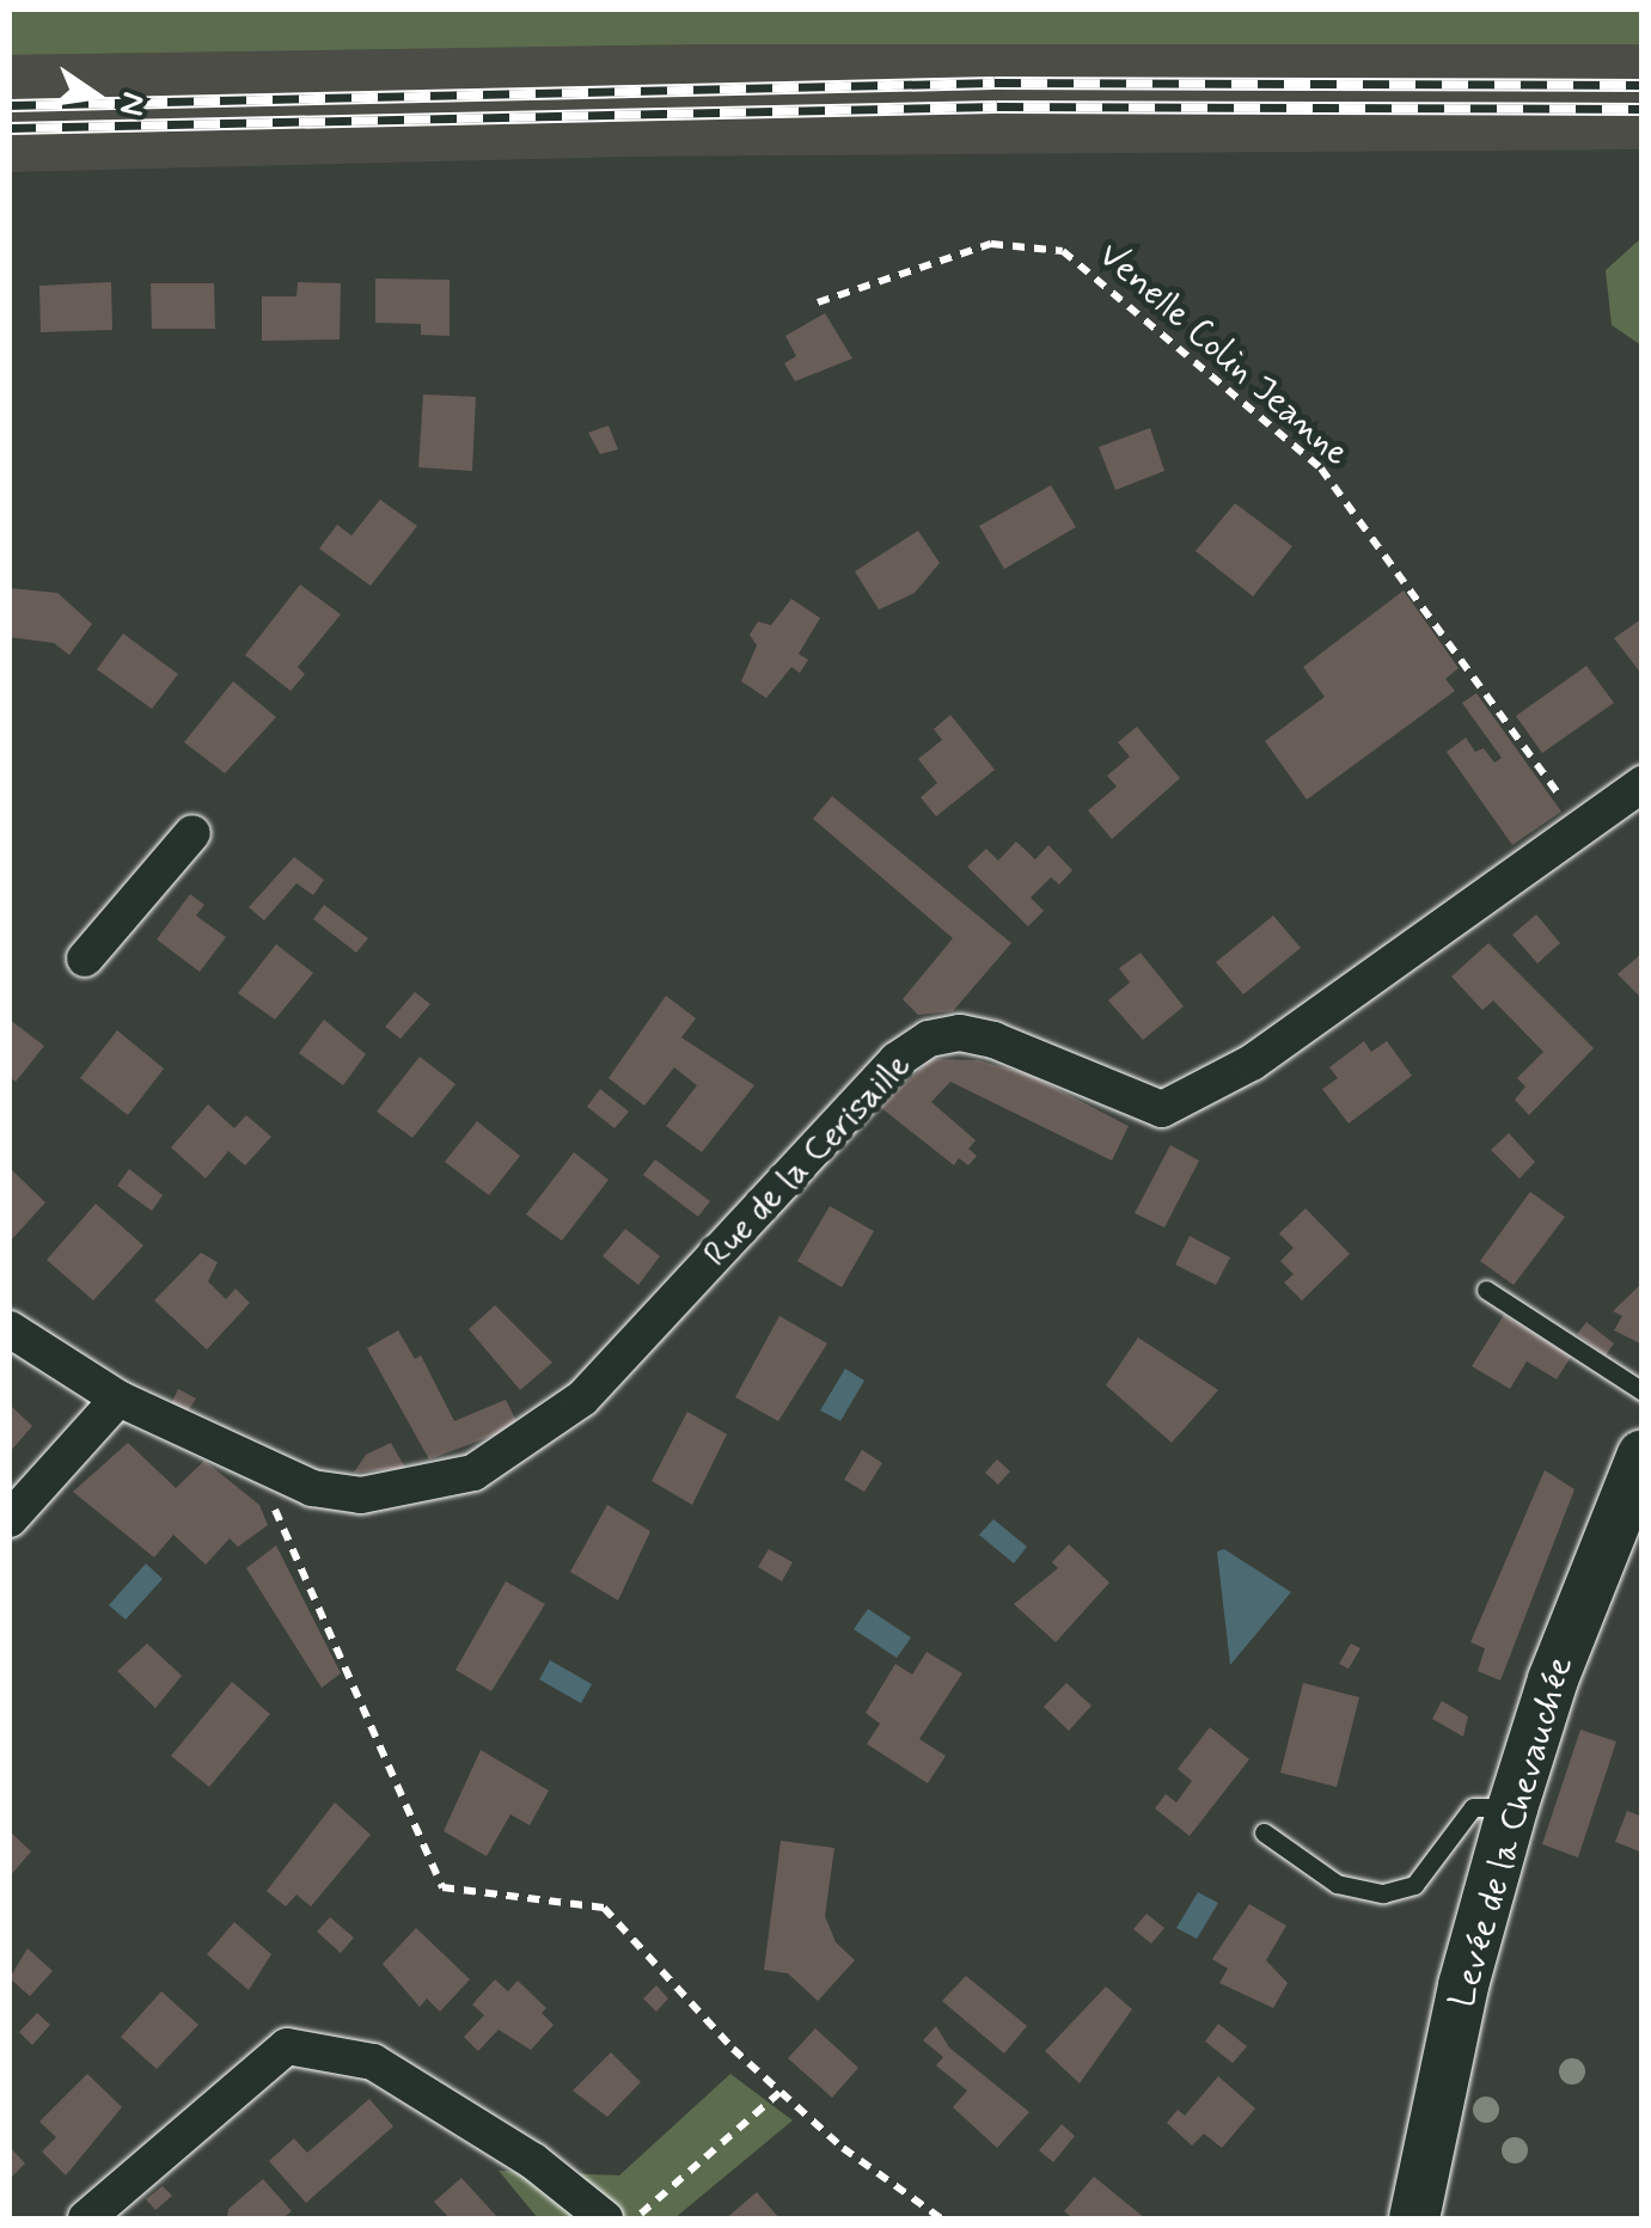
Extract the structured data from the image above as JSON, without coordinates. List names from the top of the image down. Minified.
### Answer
{"streets":{"street":["Rue de la Cerisaille","Levée de la Chevauchée"],"path":["Venelle Colin Jeanne"]},"crossings":[["Venelle Colin Jeanne","Rue de la Cerisaille"]],"north":"right"}
